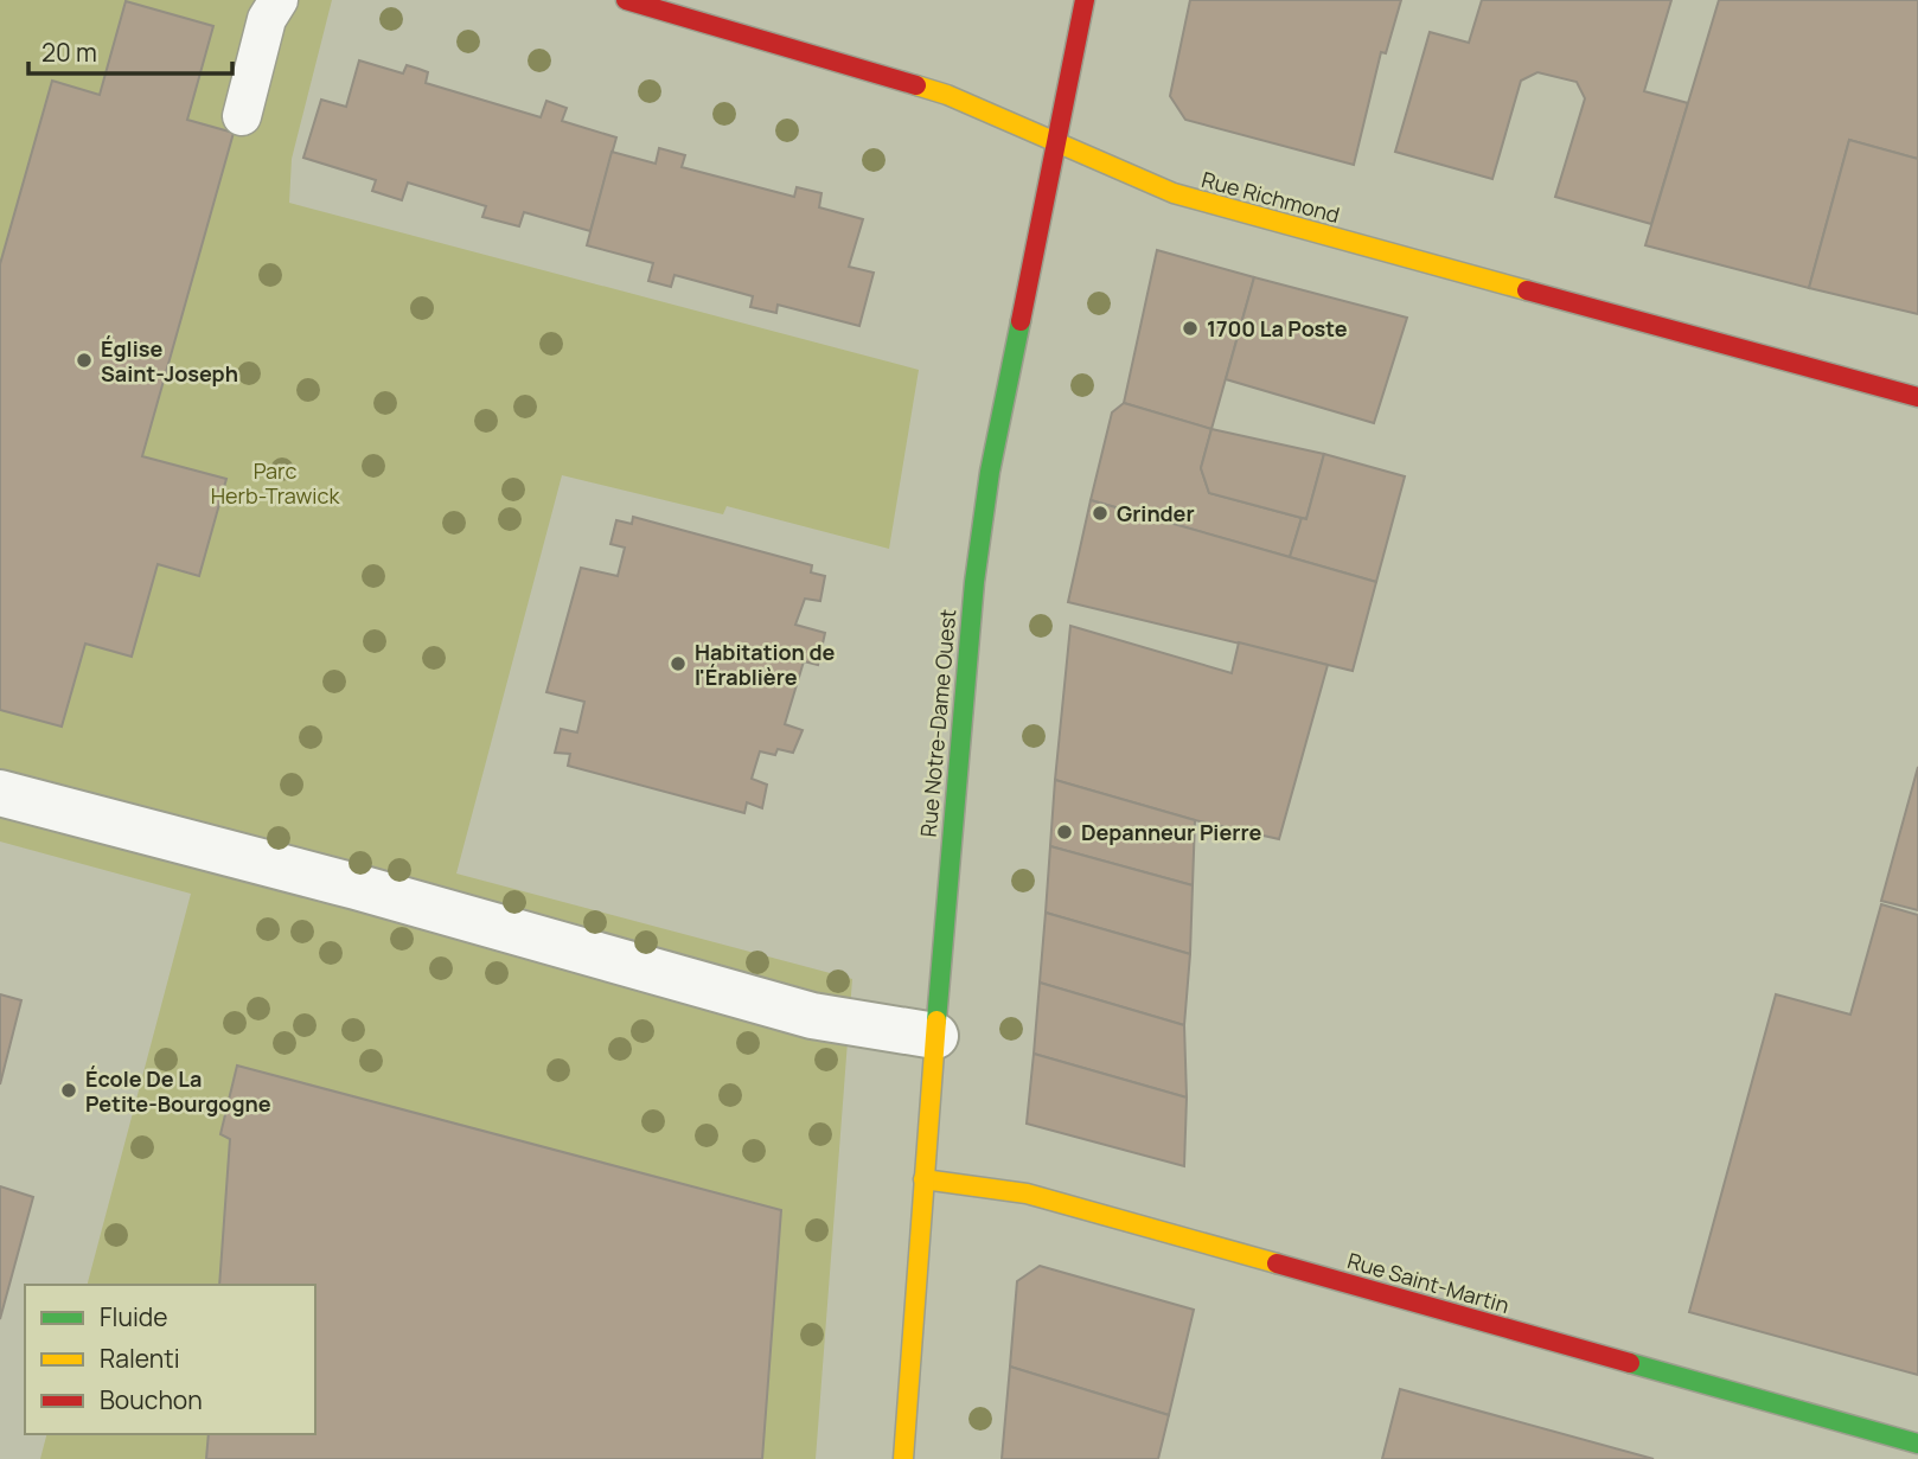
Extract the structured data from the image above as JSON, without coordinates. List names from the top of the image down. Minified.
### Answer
{"streets":{"street":["Rue Richmond","Rue Notre-Dame Ouest","Rue Saint-Martin"]},"crossings":[["Rue Richmond","Rue Notre-Dame Ouest"],["Rue Notre-Dame Ouest","Rue Saint-Martin"]],"parks":["Parc Herb-Trawick"],"places":["1700 La Poste","Église Saint-Joseph","Grinder","Habitation de l'Érablière","Depanneur Pierre","École De La Petite-Bourgogne"],"legend":["Fluide","Ralenti","Bouchon"],"scale_bar":"20 m"}
